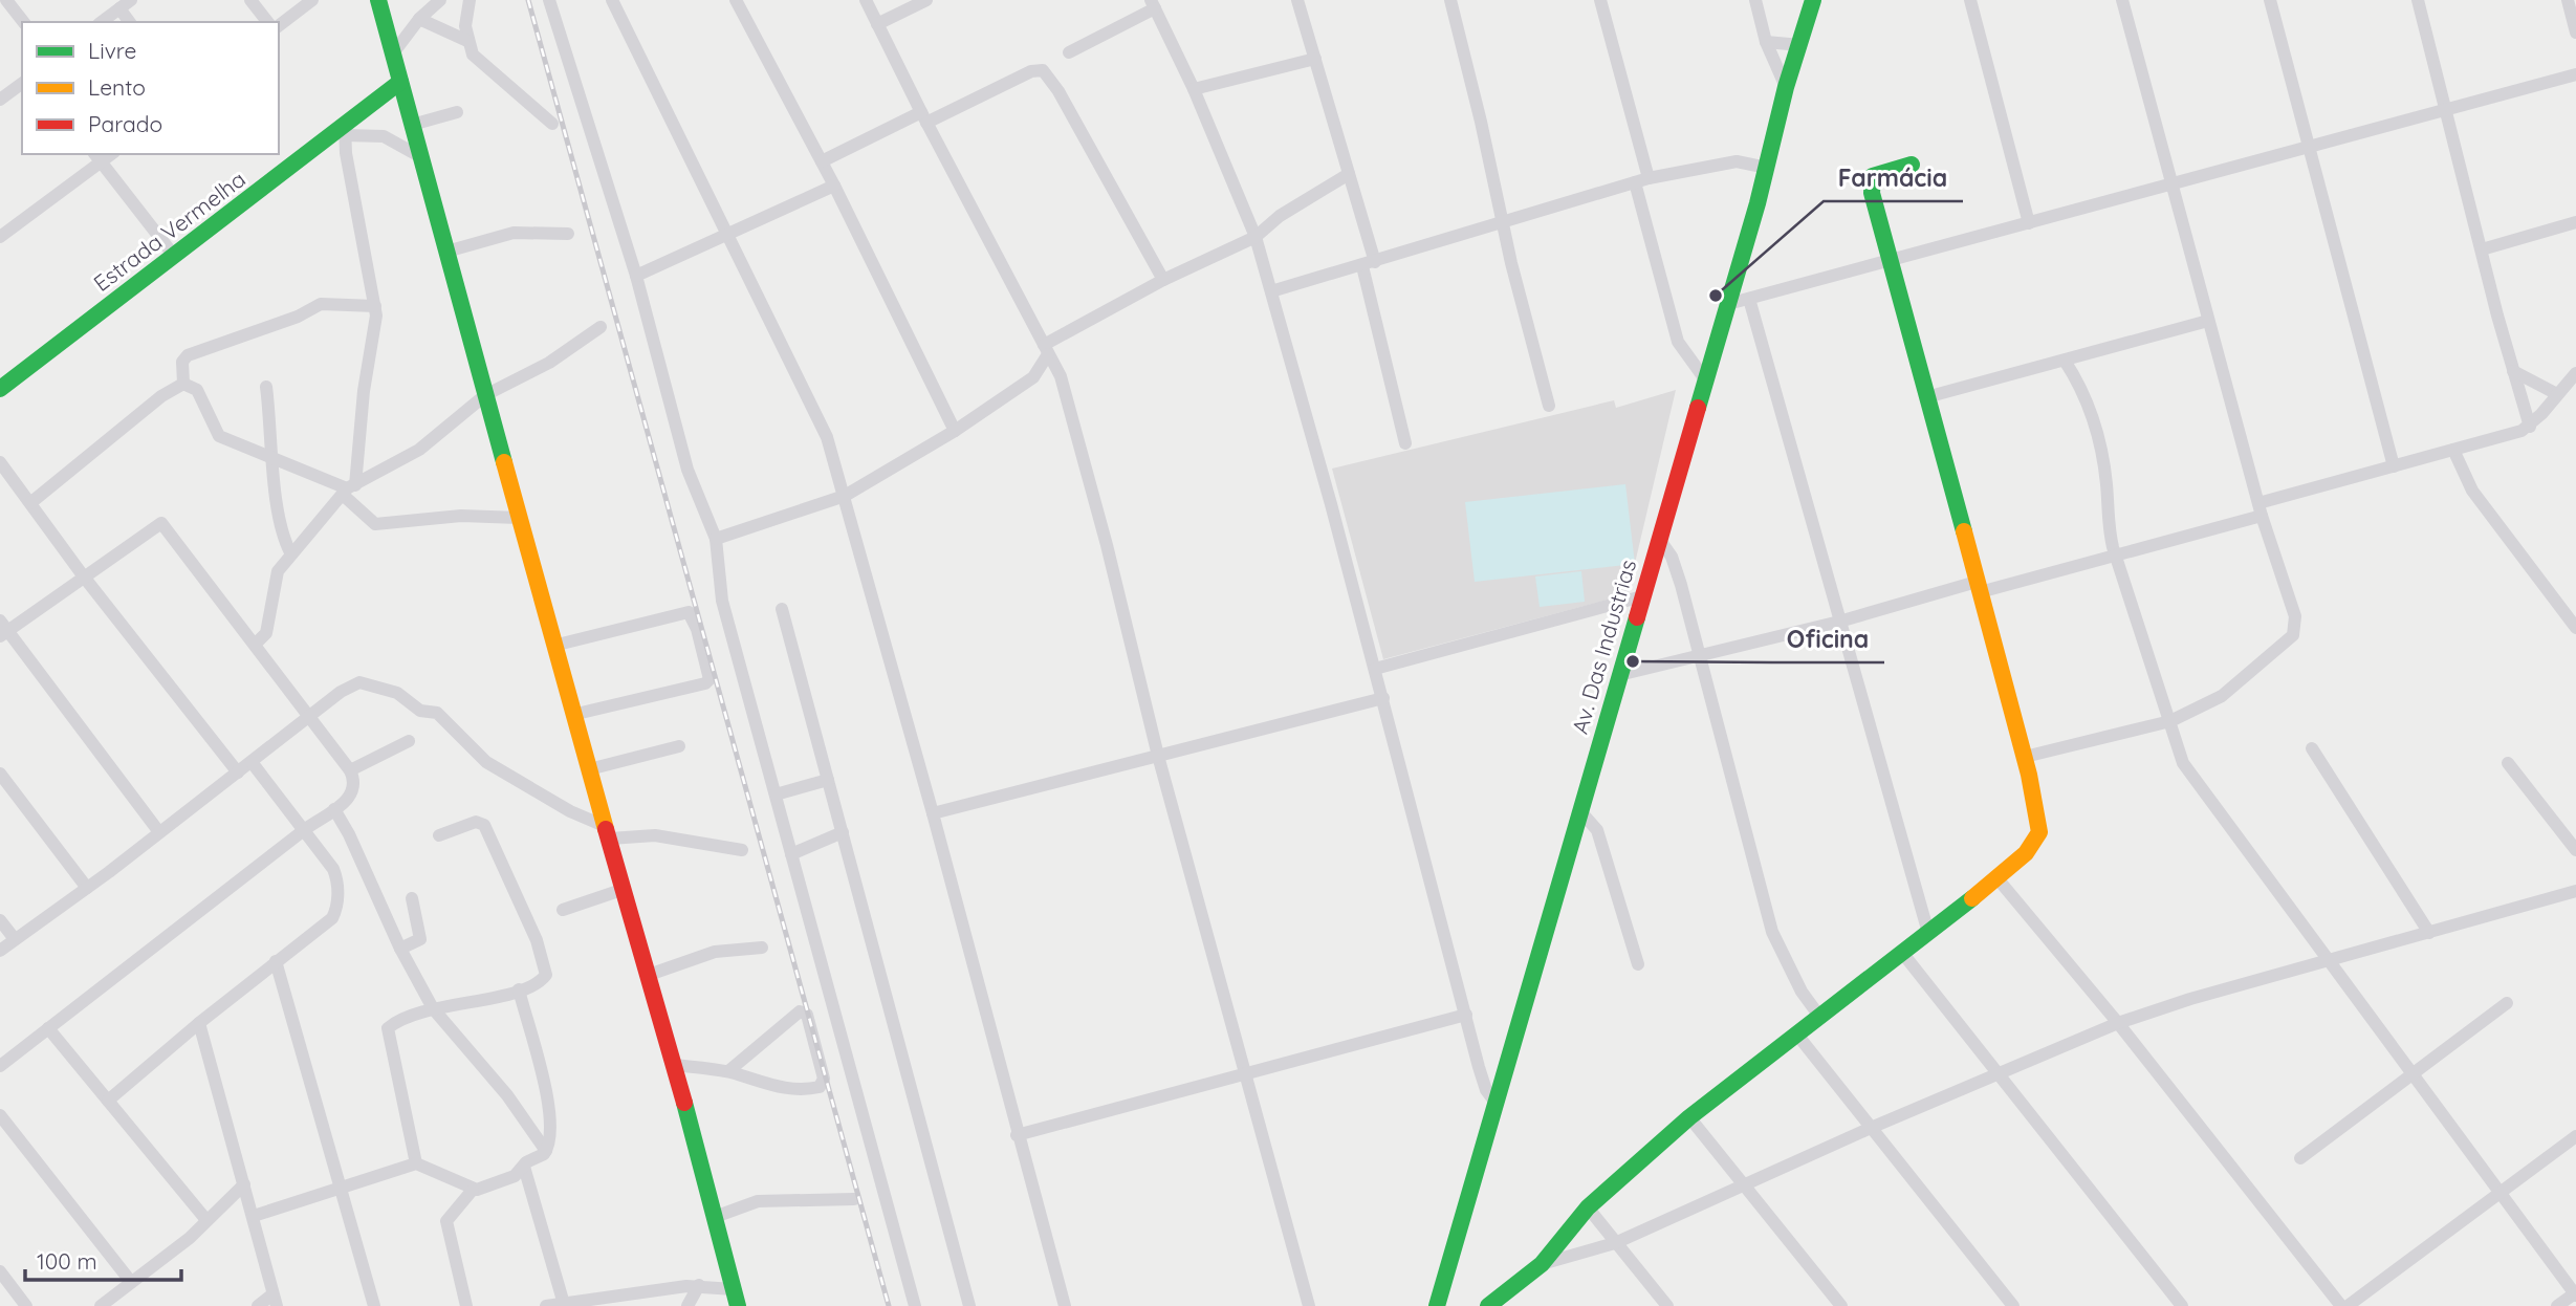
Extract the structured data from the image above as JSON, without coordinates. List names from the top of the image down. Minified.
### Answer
{"streets":{"street":["Estrada Vermelha","Av. Das Industrias"]},"places":["Farmácia","Oficina"],"legend":["Livre","Lento","Parado"],"scale_bar":"100 m"}
